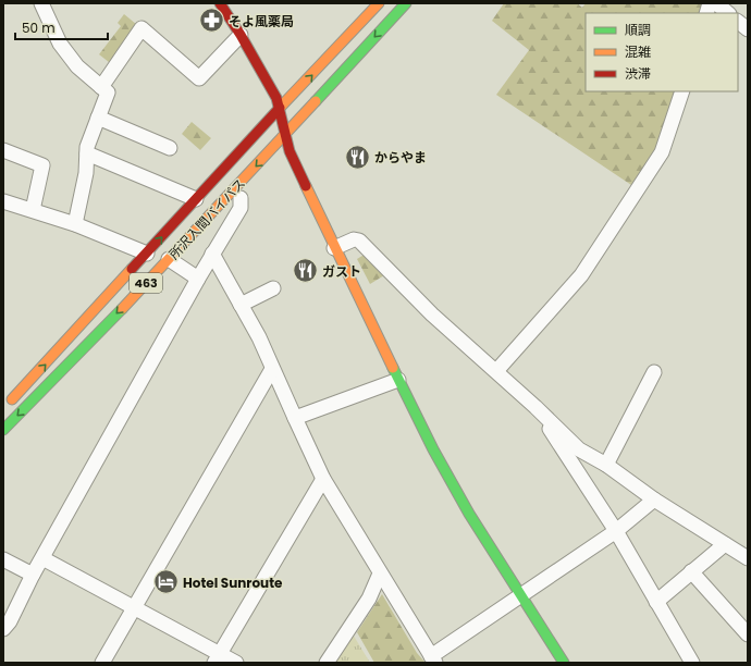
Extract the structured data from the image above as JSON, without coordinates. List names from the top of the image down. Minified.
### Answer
{"streets":{"main road":["所沢入間バイパス","463"]},"places":{"pharmacy":["そよ風薬局"],"restaurant":["からやま","ガスト"],"hotel":["Hotel Sunroute"]},"legend":["順調","混雑","渋滞"],"scale_bar":"50 m"}
